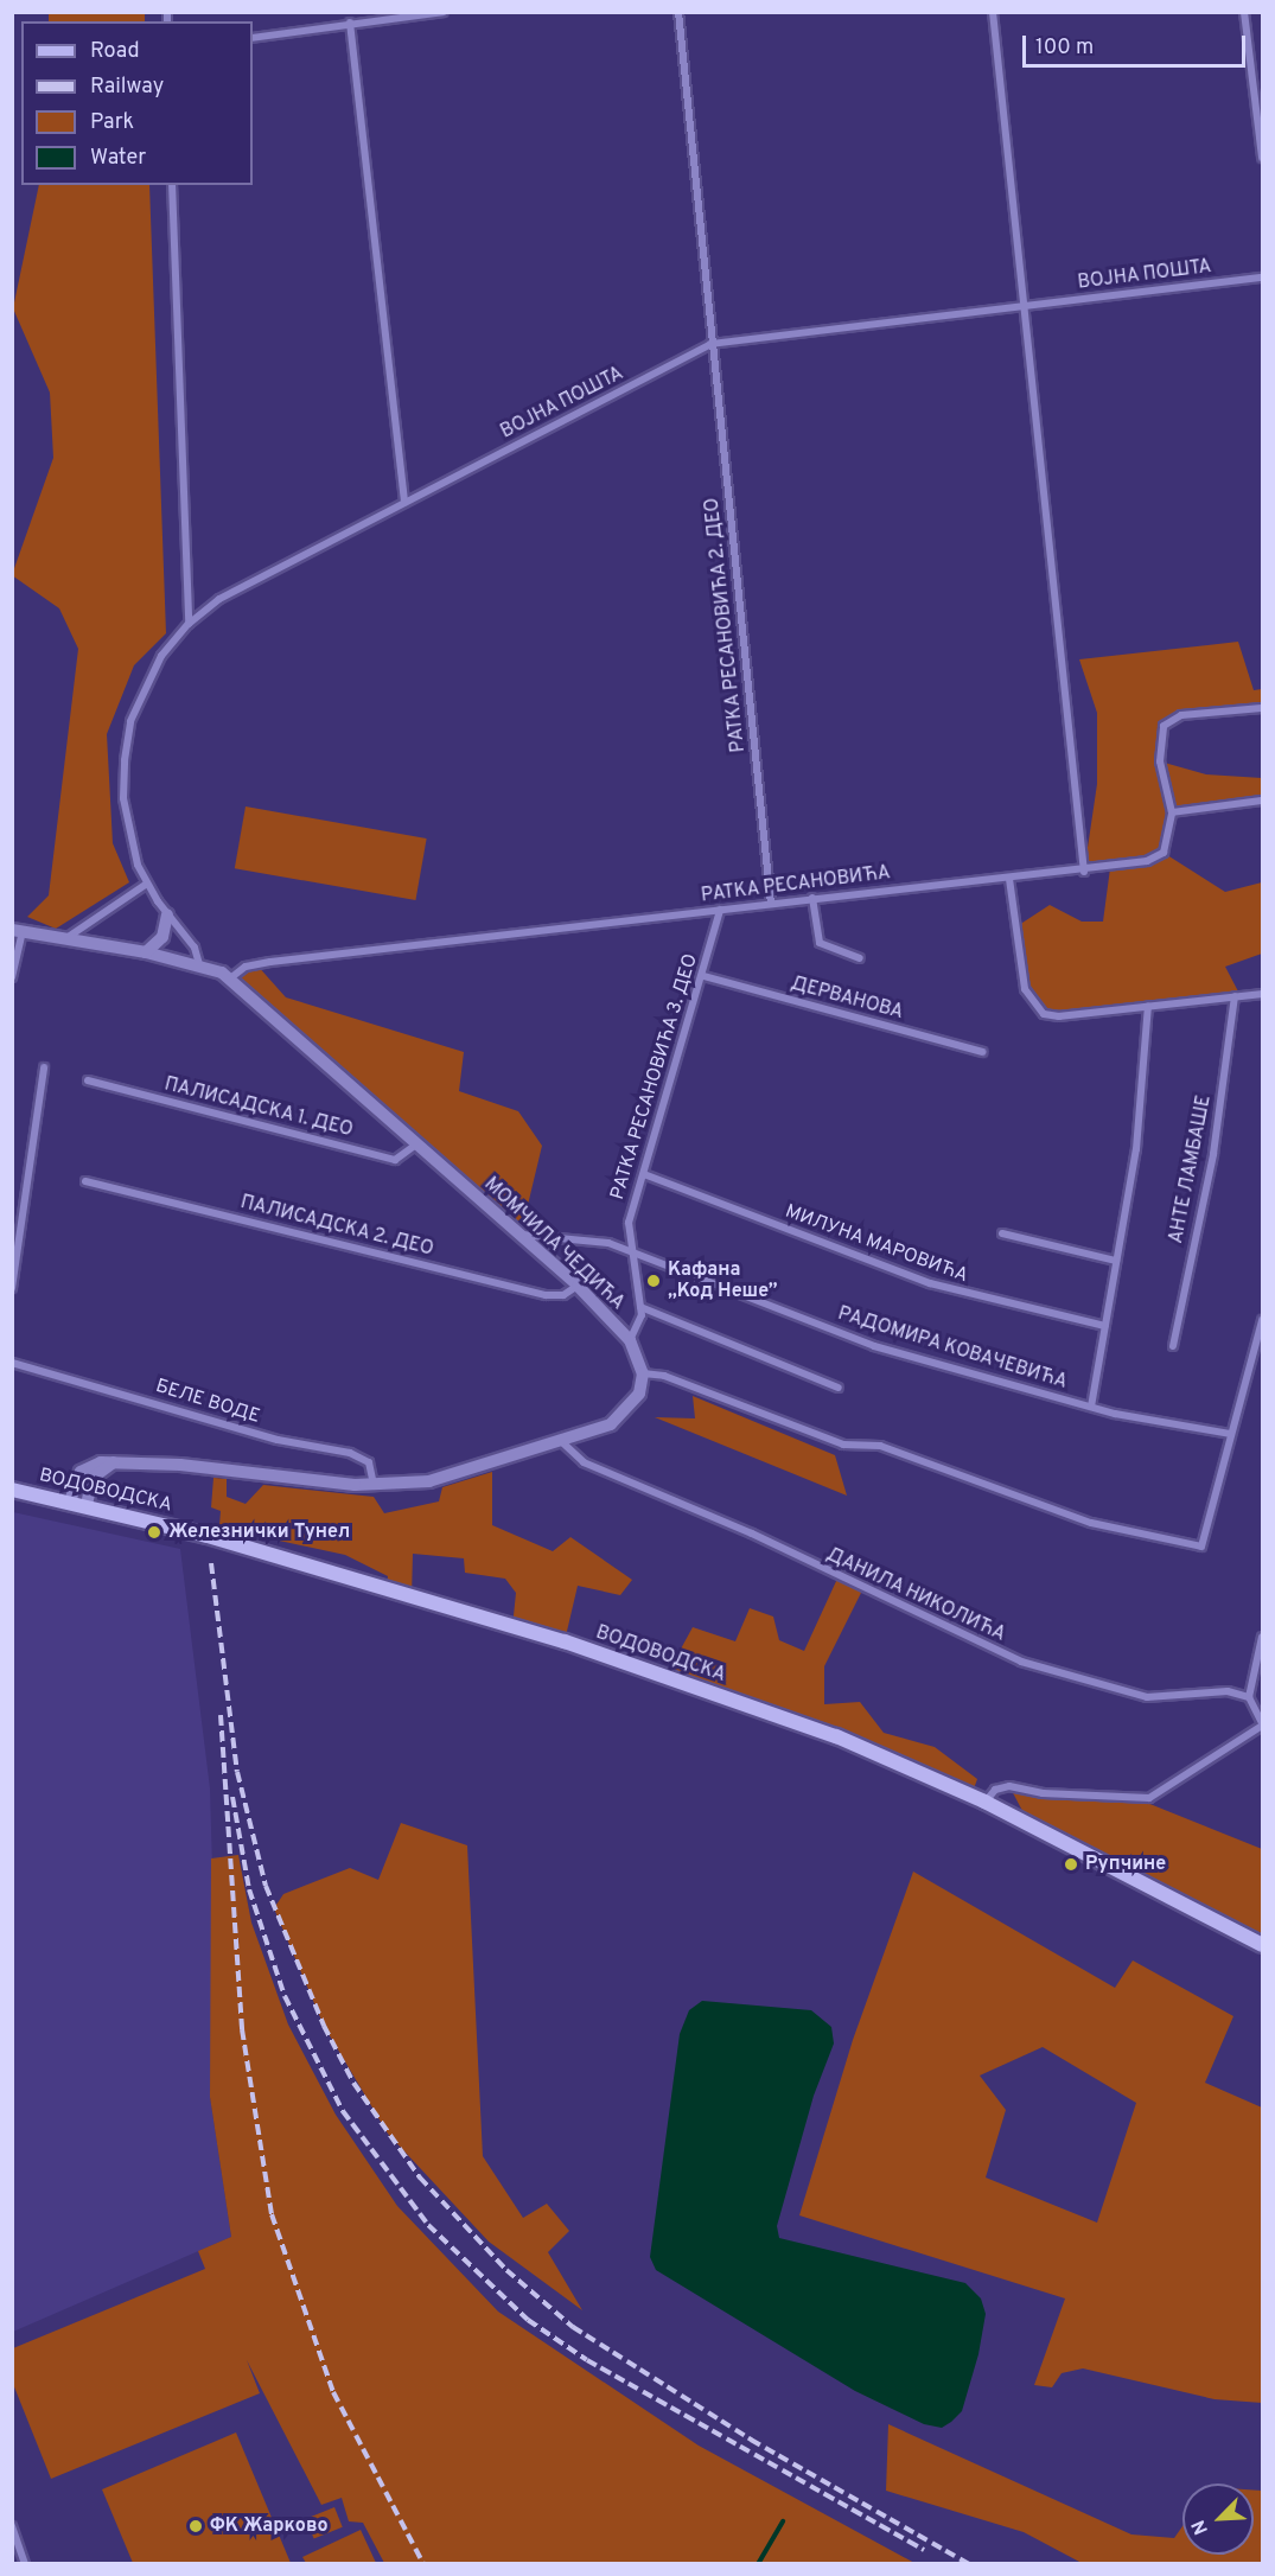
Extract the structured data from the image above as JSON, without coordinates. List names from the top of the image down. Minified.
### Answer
{"streets":{"main road":["ВОДОВОДСКА"],"street":["ВОЈНА ПОШТА","РАТКА РЕСАНОВИЋА 2. ДЕО","РАТКА РЕСАНОВИЋА","ДЕРВАНОВА","РАТКА РЕСАНОВИЋА 3. ДЕО","ПАЛИСАДСКА 1. ДЕО","АНТЕ ЛАМБАШЕ","ПАЛИСАДСКА 2. ДЕО","МОМЧИЛА ЧЕДИЋА","МИЛУНА МАРОВИЋА","РАДОМИРА КОВАЧЕВИЋА","БЕЛЕ ВОДЕ","ДАНИЛА НИКОЛИЋА"]},"crossings":[["ВОЈНА ПОШТА","РАТКА РЕСАНОВИЋА 2. ДЕО"],["ВОЈНА ПОШТА","МОМЧИЛА ЧЕДИЋА"],["РАТКА РЕСАНОВИЋА 2. ДЕО","РАТКА РЕСАНОВИЋА"],["РАТКА РЕСАНОВИЋА","РАТКА РЕСАНОВИЋА 3. ДЕО"],["РАТКА РЕСАНОВИЋА","МОМЧИЛА ЧЕДИЋА"],["ДЕРВАНОВА","РАТКА РЕСАНОВИЋА 3. ДЕО"],["РАТКА РЕСАНОВИЋА 3. ДЕО","МОМЧИЛА ЧЕДИЋА"],["РАТКА РЕСАНОВИЋА 3. ДЕО","МИЛУНА МАРОВИЋА"],["РАТКА РЕСАНОВИЋА 3. ДЕО","РАДОМИРА КОВАЧЕВИЋА"],["ПАЛИСАДСКА 1. ДЕО","МОМЧИЛА ЧЕДИЋА"],["ПАЛИСАДСКА 2. ДЕО","МОМЧИЛА ЧЕДИЋА"]],"places":["Кафана „Код Неше”","Железнички Тунел","Рупчине","ФК Жарково"],"legend":["Road","Railway","Park","Water"],"scale_bar":"100 m","north":"bottom left"}
